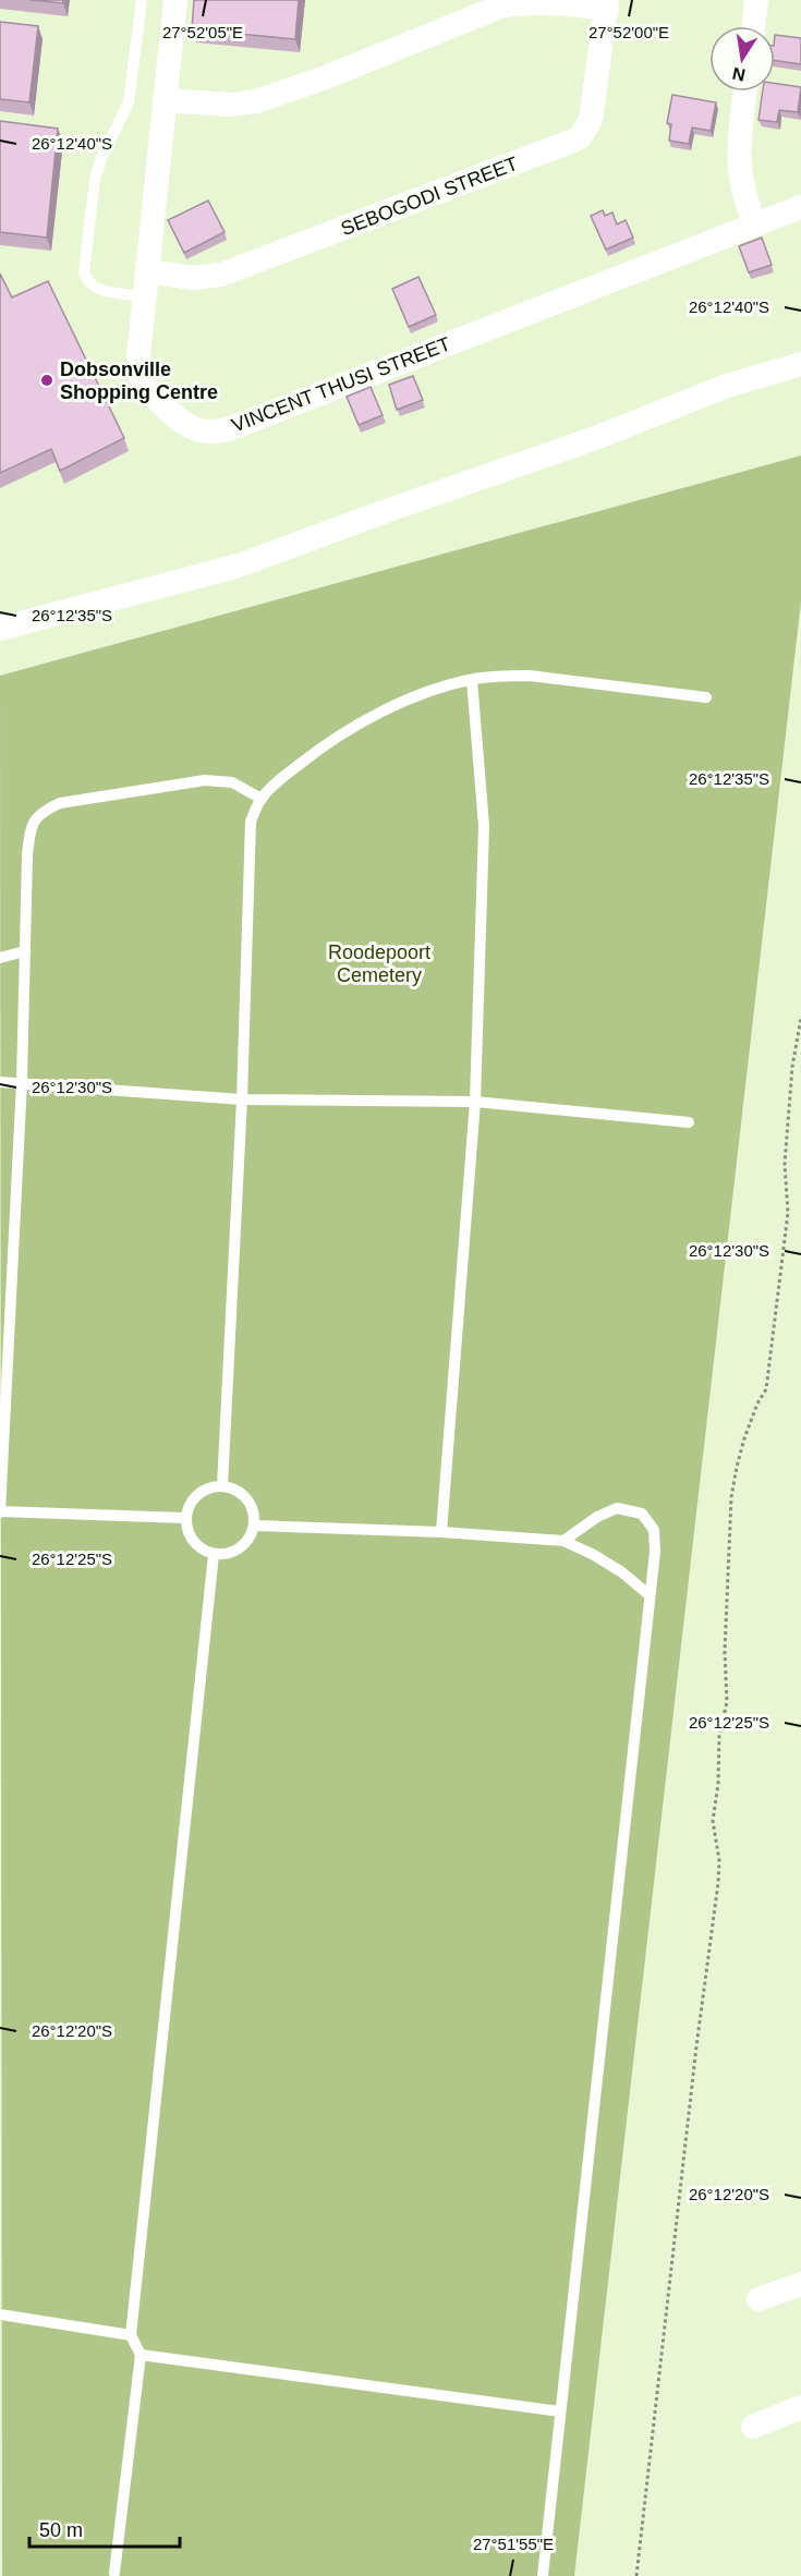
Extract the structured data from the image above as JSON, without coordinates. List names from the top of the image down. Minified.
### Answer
{"streets":{"street":["SEBOGODI STREET","VINCENT THUSI STREET"]},"crossings":[["SEBOGODI STREET","VINCENT THUSI STREET"]],"parks":["Roodepoort Cemetery"],"places":["Dobsonville Shopping Centre"],"scale_bar":"50 m","north":"bottom","coordinates":["27°52'05\"E","27°52'00\"E","26°12'40\"S","26°12'35\"S","26°12'30\"S","26°12'25\"S","26°12'20\"S","27°51'55\"E"]}
